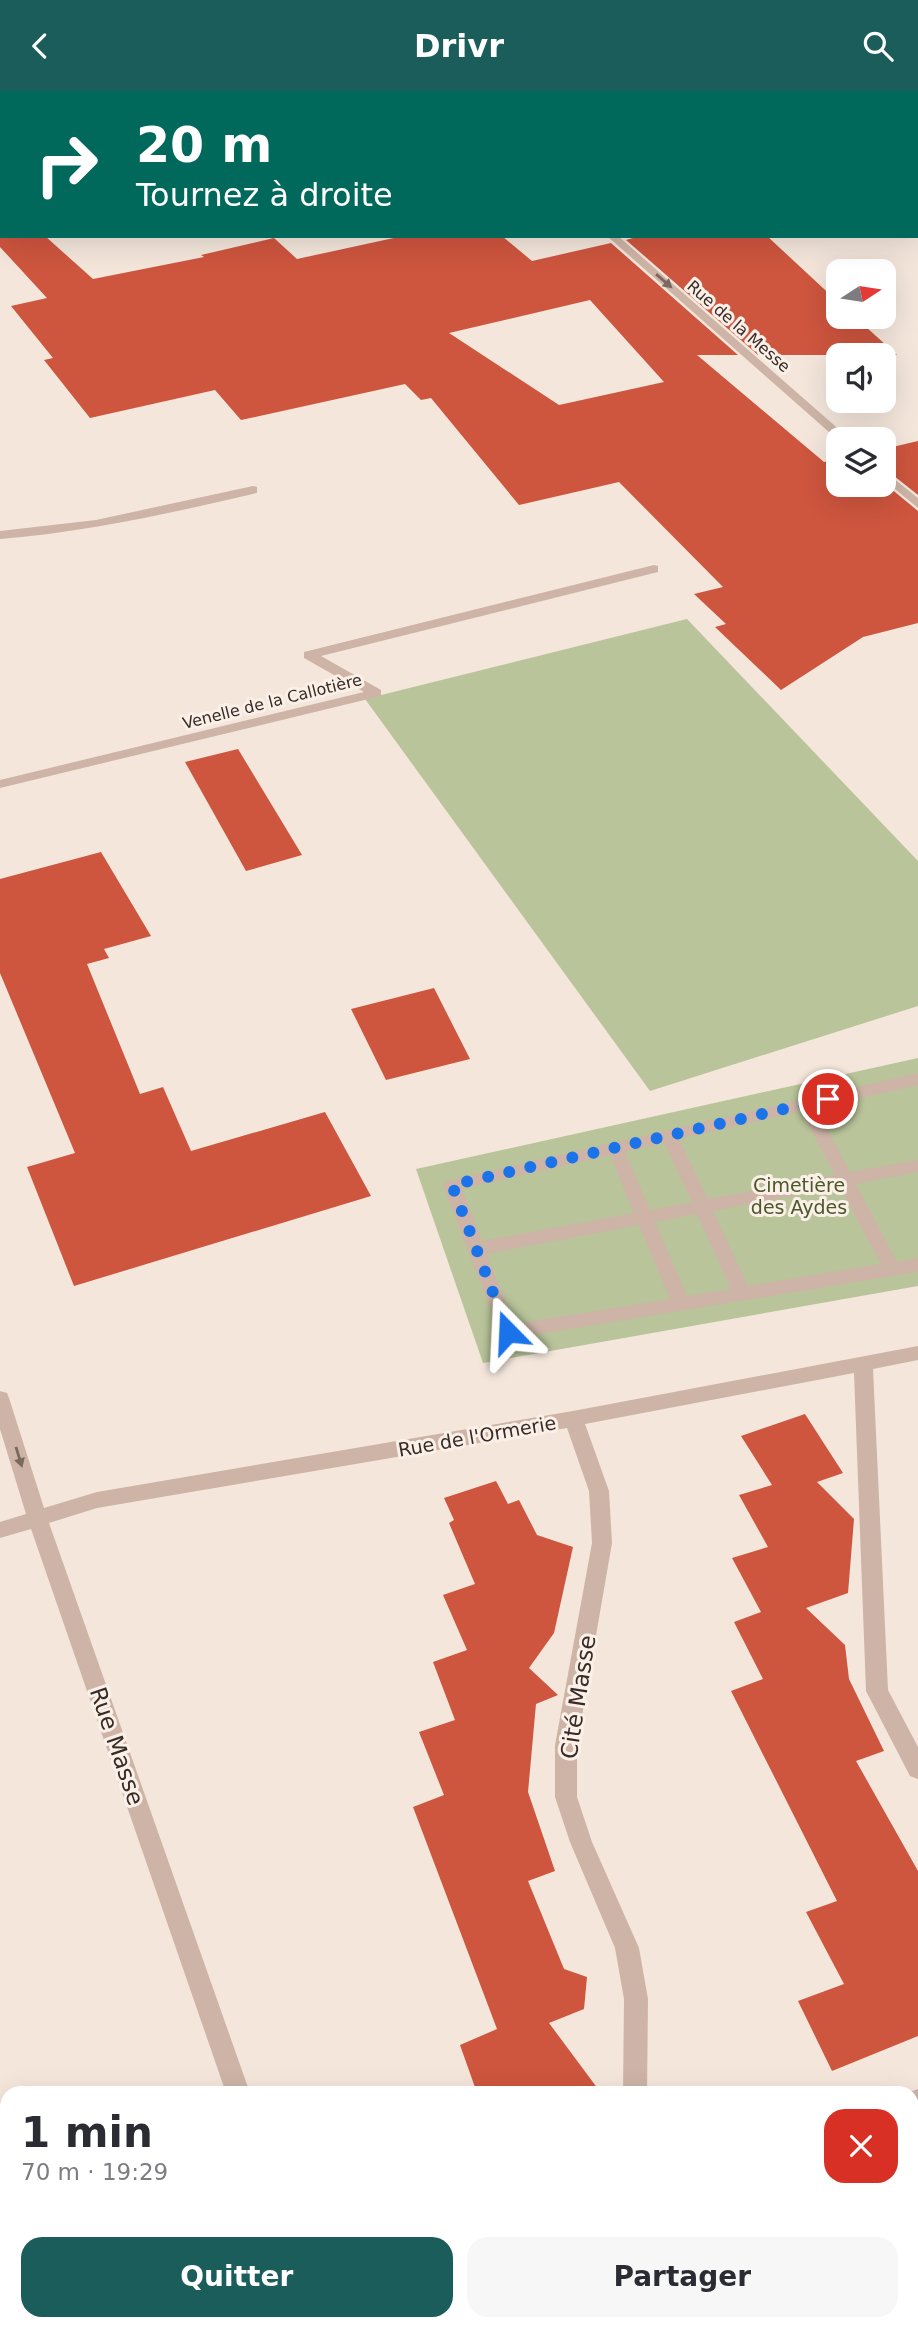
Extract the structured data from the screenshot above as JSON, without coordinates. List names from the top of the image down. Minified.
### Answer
{"streets":{"street":["Rue de la Messe","Venelle de la Callotière","Rue de l'Ormerie","Cité Masse","Rue Masse"]},"crossings":[["Rue de l'Ormerie","Cité Masse"],["Rue de l'Ormerie","Rue Masse"]],"one_way":["Rue de la Messe"],"parks":["Cimetière des Aydes"],"north":"right","page":{"header":"Drivr","turn":["20 m","Tournez à droite"],"heading":["1 min","70 m · 19:29"],"buttons":["Quitter","Partager"]}}
